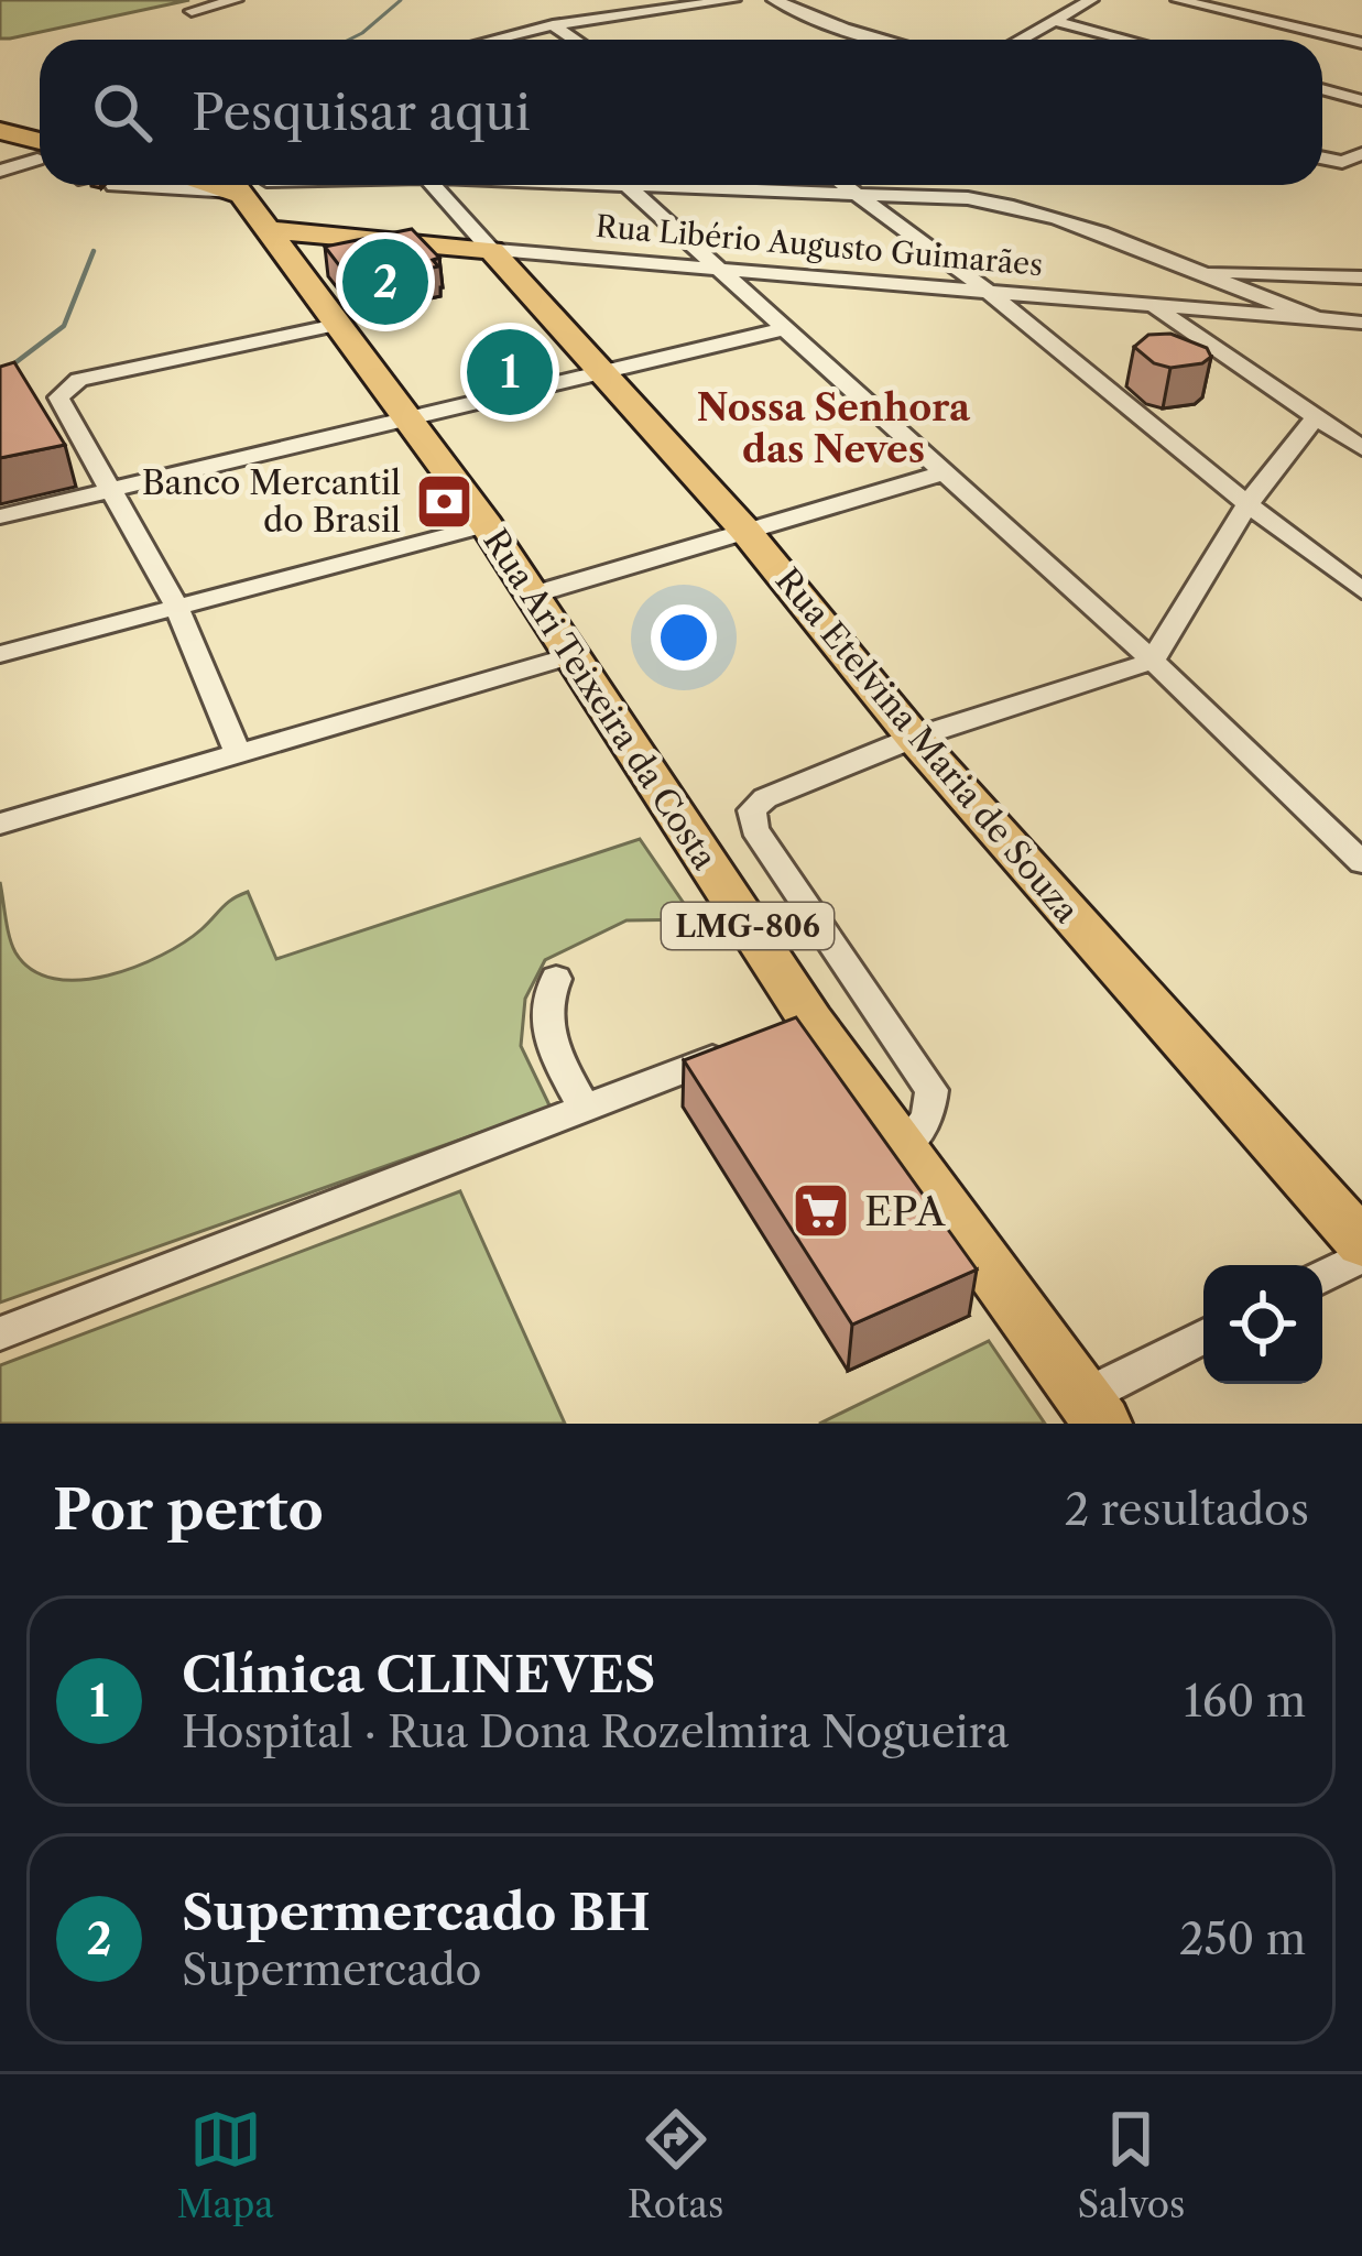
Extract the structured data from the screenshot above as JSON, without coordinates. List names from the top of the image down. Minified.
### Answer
{"streets":{"highway":["Rua Libério Augusto Guimarães","Rua Ari Teixeira da Costa","Rua Etelvina Maria de Souza","LMG-806"]},"crossings":[["Rua Libério Augusto Guimarães","Rua Ari Teixeira da Costa"],["Rua Libério Augusto Guimarães","Rua Etelvina Maria de Souza"]],"districts":["Nossa Senhora das Neves"],"places":{"bank":["Banco Mercantil do Brasil"],"supermarket":["EPA"]},"page":{"search":"Pesquisar aqui","pins":["2","1"],"heading":["Por perto","2 resultados"],"list":[{"mark":"1","name":"Clínica CLINEVES","note":"Hospital · Rua Dona Rozelmira Nogueira","value":"160 m"},{"mark":"2","name":"Supermercado BH","note":"Supermercado","value":"250 m"}],"nav":["Mapa","Rotas","Salvos"]}}
